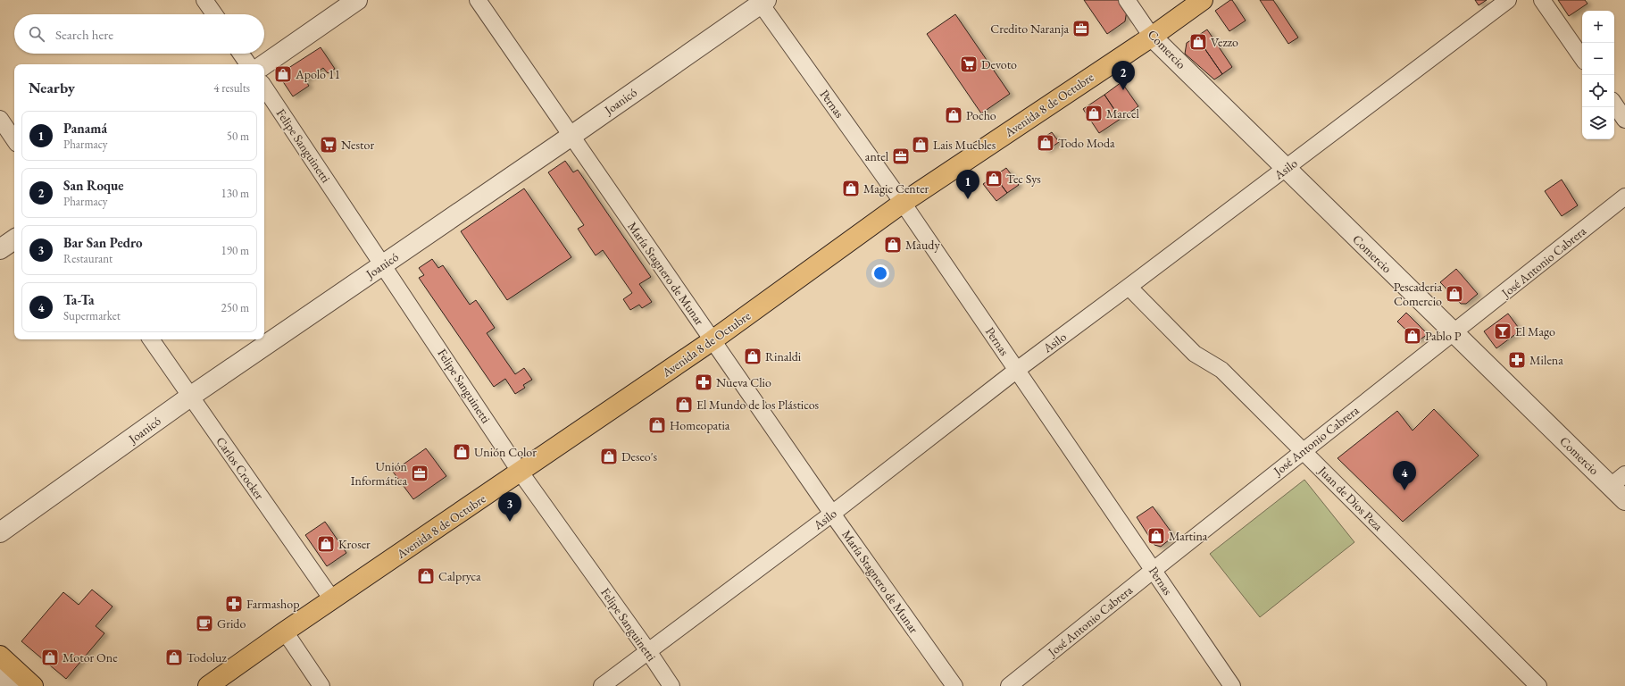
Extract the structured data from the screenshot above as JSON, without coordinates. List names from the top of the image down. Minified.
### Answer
{"streets":{"main road":["Avenida 8 de Octubre"],"street":["Comercio","Joanicó","Pernas","Felipe Sanguinetti","Asilo","José Antonio Cabrera","María Stagnero de Munar","Carlos Crocker","Juan de Dios Peza"]},"crossings":[["Comercio","Avenida 8 de Octubre"],["Comercio","Asilo"],["Comercio","José Antonio Cabrera"],["Joanicó","Pernas"],["Joanicó","Felipe Sanguinetti"],["Joanicó","María Stagnero de Munar"],["Joanicó","Carlos Crocker"],["Pernas","Avenida 8 de Octubre"],["Pernas","Asilo"],["Pernas","José Antonio Cabrera"],["Avenida 8 de Octubre","Felipe Sanguinetti"],["Avenida 8 de Octubre","María Stagnero de Munar"],["Avenida 8 de Octubre","Carlos Crocker"],["Felipe Sanguinetti","Asilo"],["Asilo","María Stagnero de Munar"],["Asilo","Juan de Dios Peza"],["José Antonio Cabrera","Juan de Dios Peza"]],"places":{"office":["Credito Naranja","antel","Unión Informática"],"shop":["Vezzo","Apolo 11","Marcel","Pocho","Todo Moda","Lais Muebles","Tec Sys","Magic Center","Maudy","Pescaderia Comercio","Pablo P","Rinaldi","El Mundo de los Plásticos","Homeopatia","Unión Color","Deseo's","Martina","Kroser","Calpryca","Motor One","Todoluz"],"supermarket":["Devoto","Nestor"],"bar":["El Mago"],"pharmacy":["Milena","Nueva Clio","Farmashop"],"cafe":["Grido"]},"page":{"map_buttons":["+","−"],"search":"Search here","pins":["2","1","4","3"],"heading":["Nearby","4 results"],"list":[{"mark":"1","name":"Panamá","note":"Pharmacy","value":"50 m"},{"mark":"2","name":"San Roque","note":"Pharmacy","value":"130 m"},{"mark":"3","name":"Bar San Pedro","note":"Restaurant","value":"190 m"},{"mark":"4","name":"Ta-Ta","note":"Supermarket","value":"250 m"}]}}
